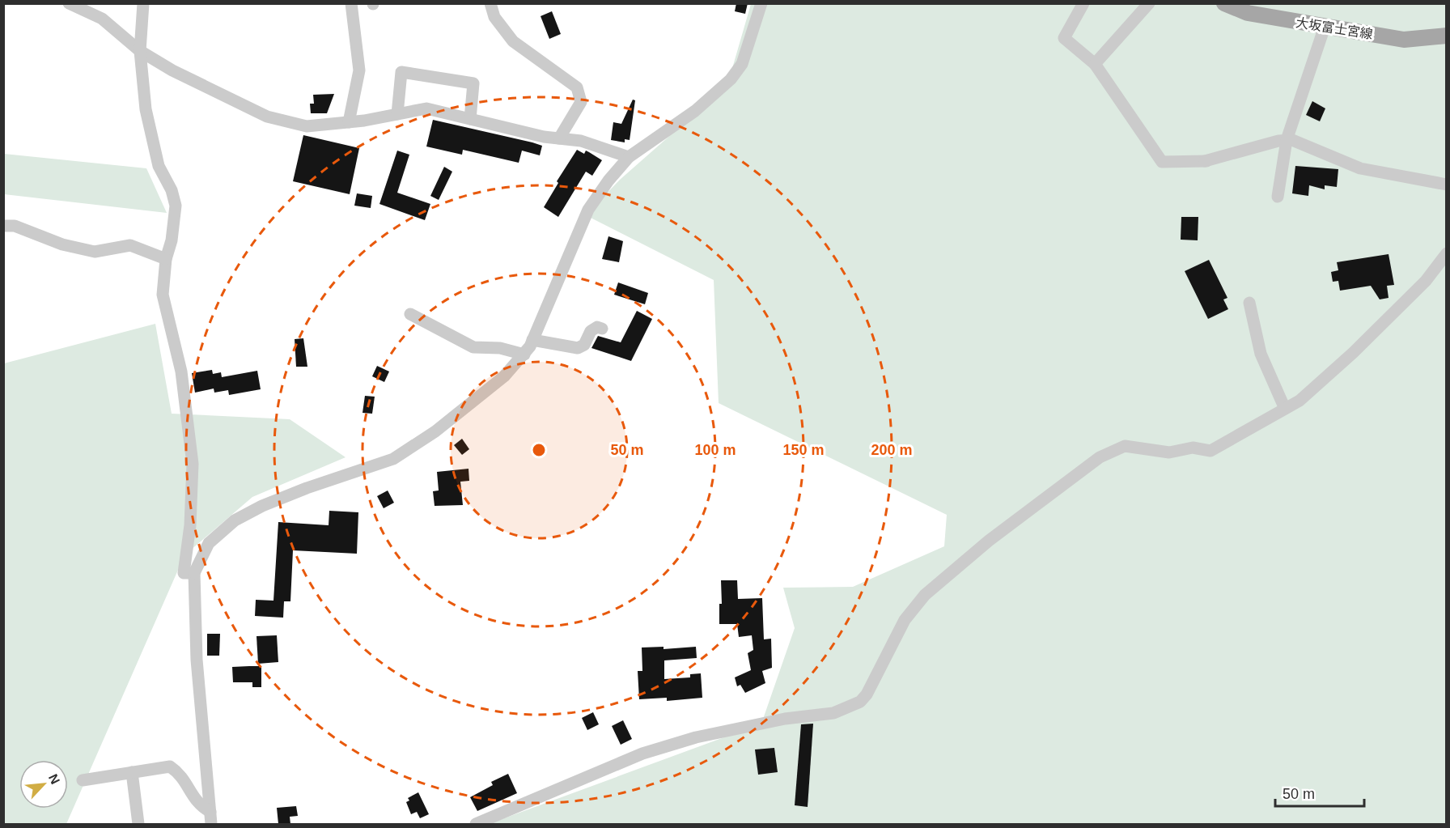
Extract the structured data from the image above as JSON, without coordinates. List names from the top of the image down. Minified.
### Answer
{"streets":{"main road":["大坂富士宮線"]},"scale_bar":"50 m","north":"top right","rings":["50 m","100 m","150 m","200 m"]}
